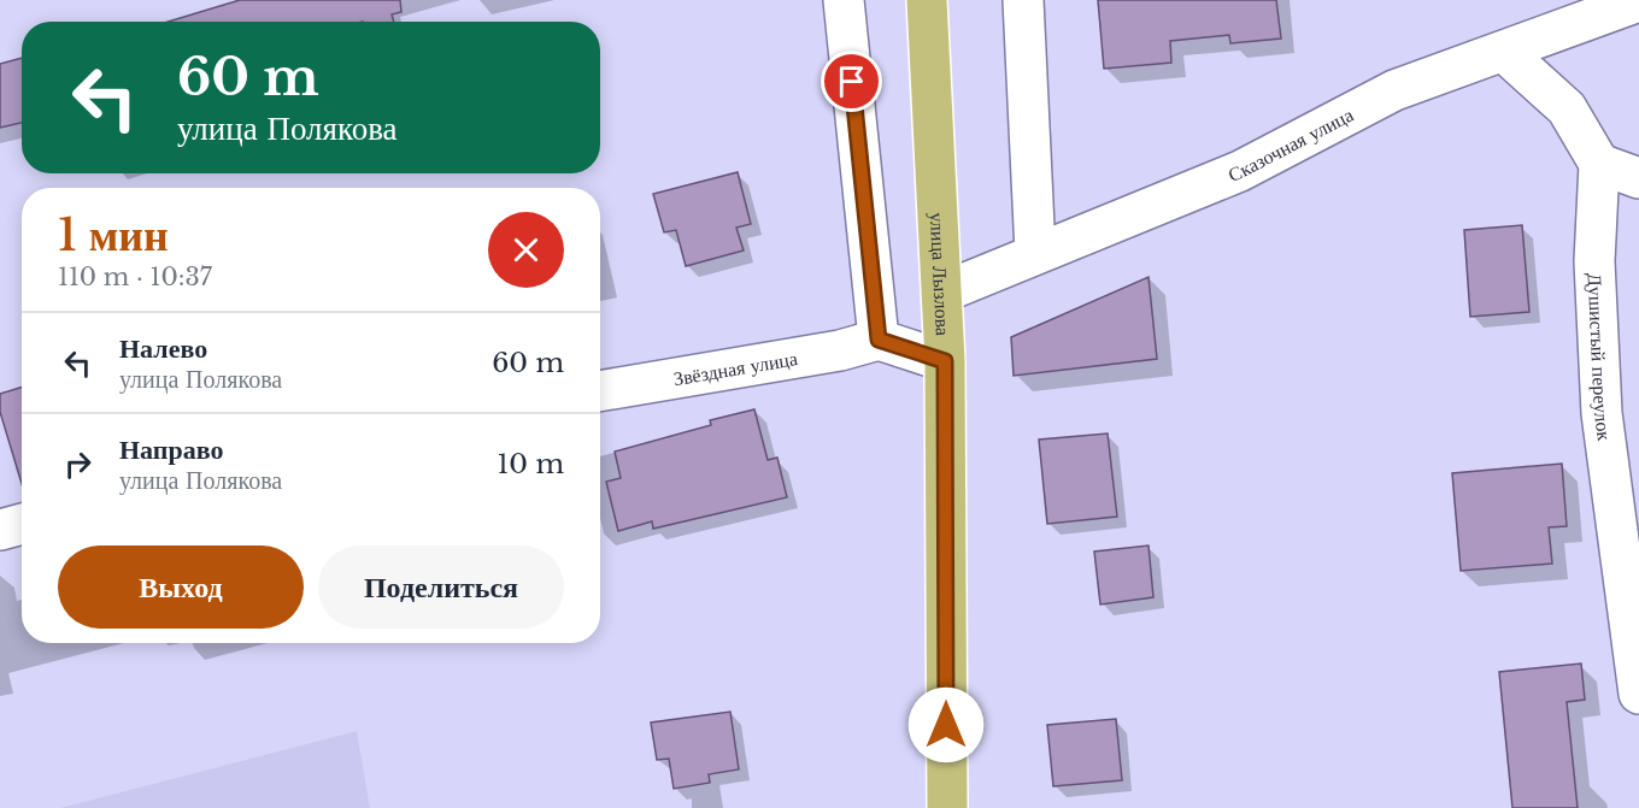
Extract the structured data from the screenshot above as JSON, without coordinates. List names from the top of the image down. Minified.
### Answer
{"streets":{"main road":["улица Лызлова"],"street":["Сказочная улица","Душистый переулок","Звёздная улица"]},"crossings":[["Сказочная улица","улица Лызлова"]],"page":{"turn":["60 m","улица Полякова"],"heading":["1 мин","110 m · 10:37"],"list":[{"name":"Налево","note":"улица Полякова","value":"60 m"},{"name":"Направо","note":"улица Полякова","value":"10 m"}],"buttons":["Выход","Поделиться"]}}
